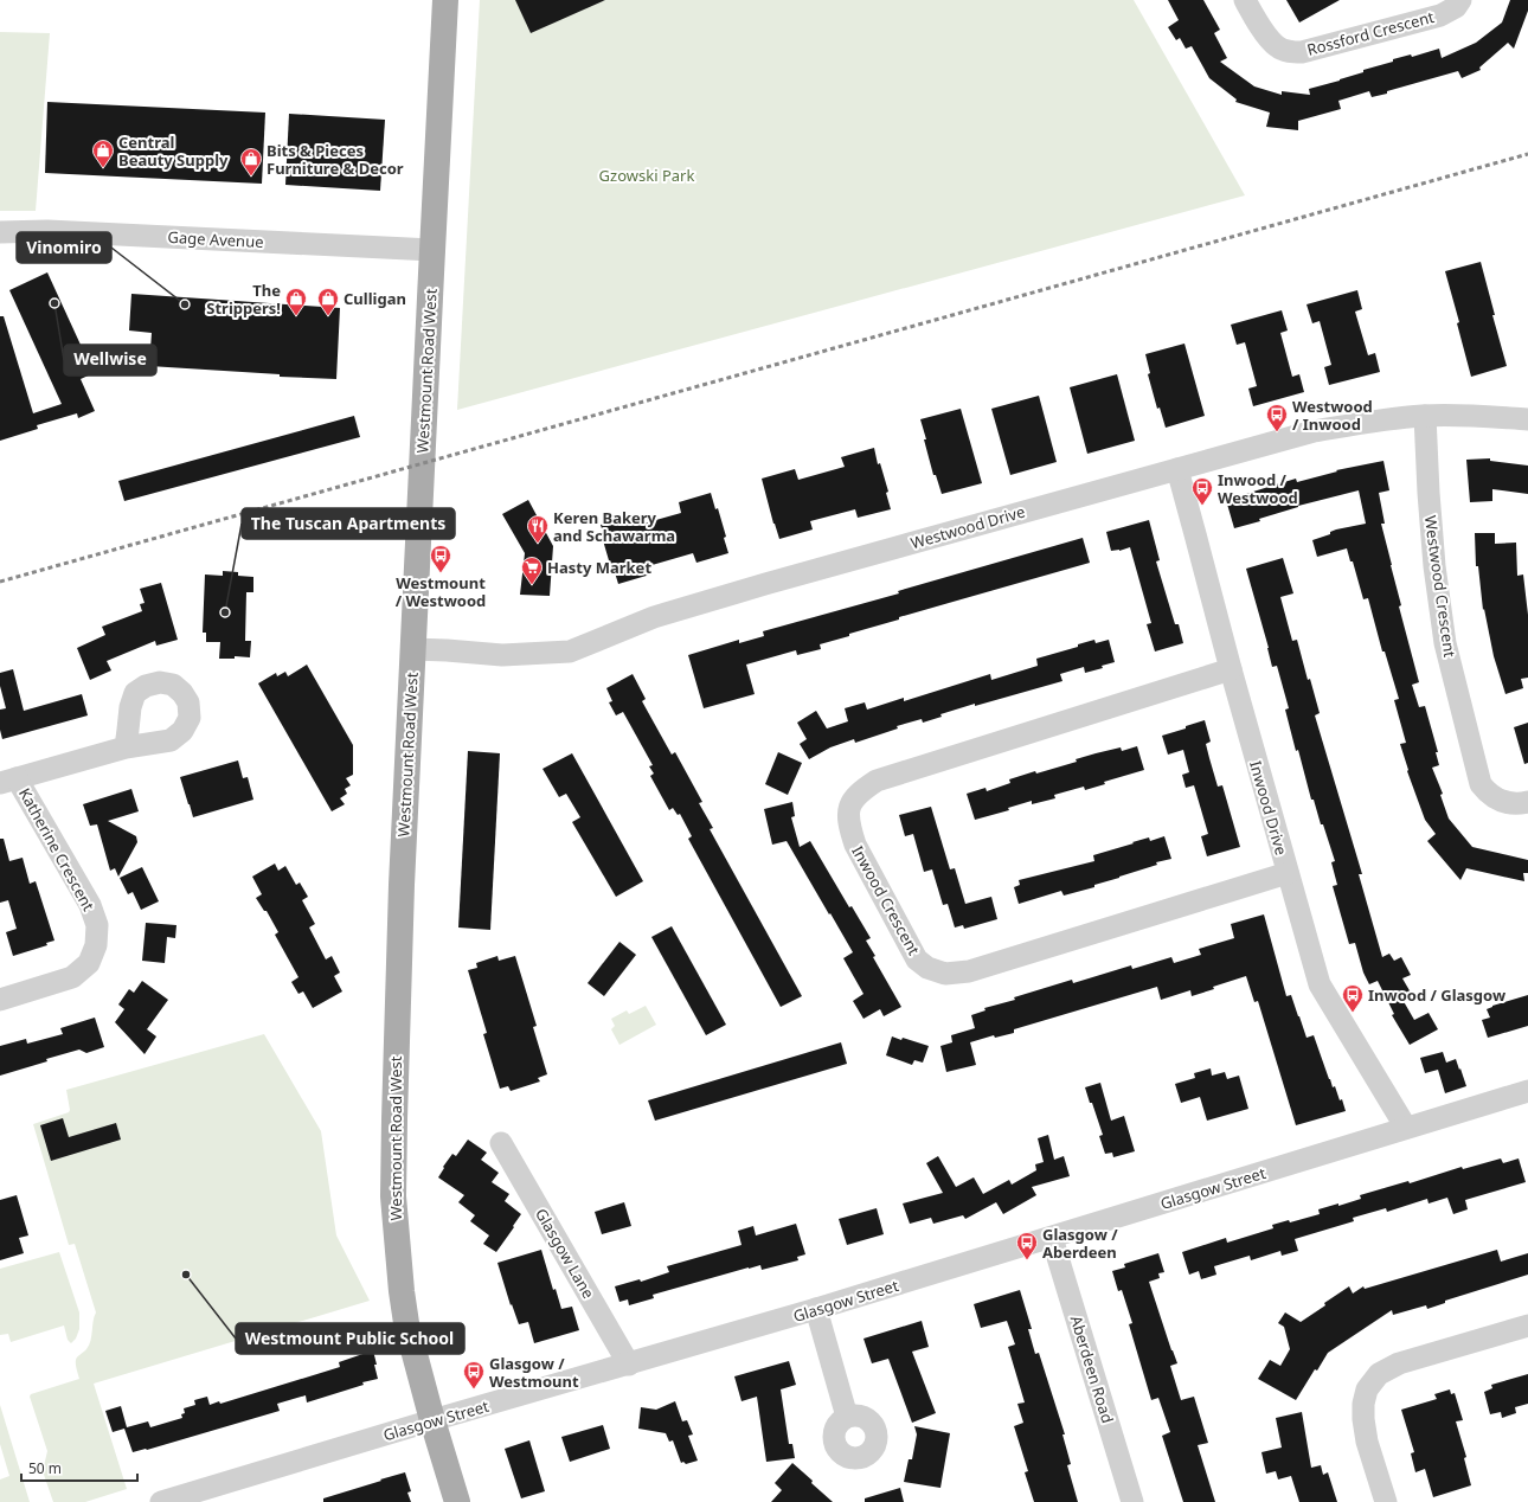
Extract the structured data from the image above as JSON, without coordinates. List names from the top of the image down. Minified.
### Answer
{"streets":{"main road":["Westmount Road West"],"street":["Rossford Crescent","Gage Avenue","Westwood Drive","Westwood Crescent","Inwood Drive","Katherine Crescent","Inwood Crescent","Glasgow Street","Glasgow Lane","Aberdeen Road"]},"crossings":[["Gage Avenue","Westmount Road West"],["Westmount Road West","Westwood Drive"],["Westmount Road West","Glasgow Street"],["Westwood Drive","Westwood Crescent"],["Westwood Drive","Inwood Drive"],["Inwood Drive","Inwood Crescent"],["Inwood Drive","Glasgow Street"],["Glasgow Street","Glasgow Lane"],["Glasgow Street","Aberdeen Road"]],"parks":["Gzowski Park"],"places":{"shop":["Central Beauty Supply","Bits & Pieces Furniture & Decor","The Strippers!","Culligan"],"other":["Wellwise","Vinomiro","The Tuscan Apartments","Westmount Public School"],"bus stop":["Westwood / Inwood","Inwood / Westwood","Westmount / Westwood","Inwood / Glasgow","Glasgow / Aberdeen","Glasgow / Westmount"],"restaurant":["Keren Bakery and Schawarma"],"supermarket":["Hasty Market"]},"scale_bar":"50 m"}
